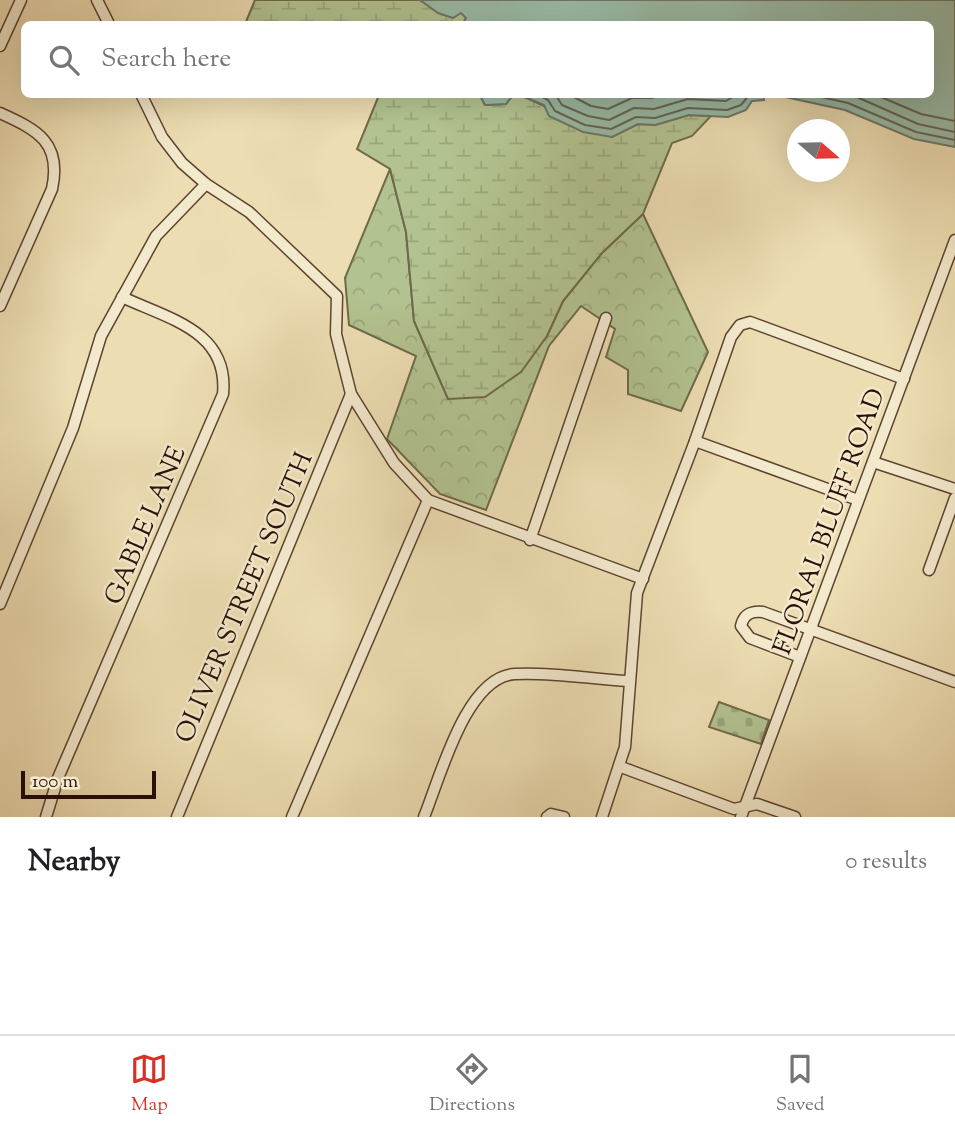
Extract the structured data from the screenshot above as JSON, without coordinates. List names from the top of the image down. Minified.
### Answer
{"streets":{"street":["FLORAL BLUFF ROAD","GABLE LANE","OLIVER STREET SOUTH"]},"scale_bar":"100 m","north":"right","page":{"search":"Search here","scale":"100 m","heading":["Nearby","0 results"],"nav":["Map","Directions","Saved"]}}
